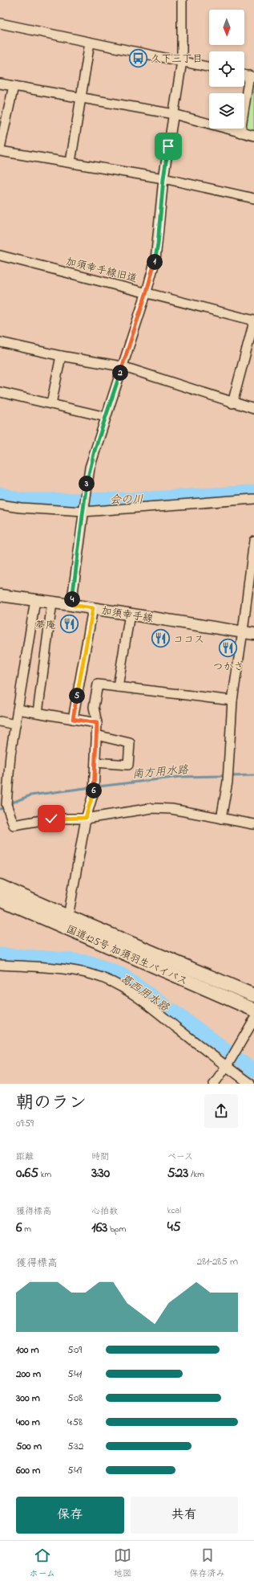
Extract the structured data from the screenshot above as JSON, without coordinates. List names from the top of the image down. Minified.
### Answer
{"streets":{"highway":["国道125号 加須羽生バイパス"],"main road":["加須幸手線"],"street":["加須幸手線旧道"]},"water":["会の川","南方用水路","葛西用水路"],"places":{"bus stop":["久下三丁目"],"restaurant":["夢庵","ココス","つかさ"]},"north":"bottom","page":{"pins":["1","2","3","4","5","6"],"heading":["朝のラン","09:59"],"stats":[["距離","0.65 km"],["時間","3:30"],["ペース","5:23 /km"],["獲得標高","6 m"],["心拍数","163 bpm"],["kcal","45"]],"chart":["獲得標高","281–285 m"],"list":[{"name":"100 m","note":"5:09"},{"name":"200 m","note":"5:41"},{"name":"300 m","note":"5:08"},{"name":"400 m","note":"4:58"},{"name":"500 m","note":"5:32"},{"name":"600 m","note":"5:49"}],"buttons":["保存","共有"],"tabs":["ホーム","地図","保存済み"]}}
